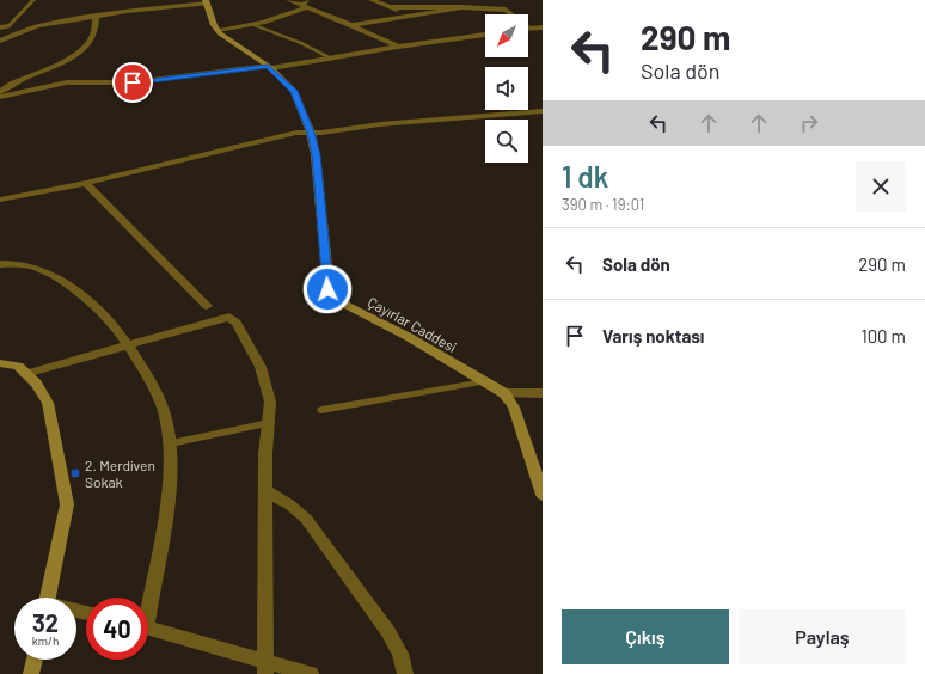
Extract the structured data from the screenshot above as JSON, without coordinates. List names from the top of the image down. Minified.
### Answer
{"streets":{"street":["Çayırlar Caddesi"]},"places":{"transit":["2. Merdiven Sokak"]},"north":"bottom left","page":{"turn":["290 m","Sola dön"],"heading":["1 dk","390 m · 19:01"],"list":[{"name":"Sola dön","value":"290 m"},{"name":"Varış noktası","value":"100 m"}],"speed":"32 km/h","limit":"40","buttons":["Çıkış","Paylaş"]}}
